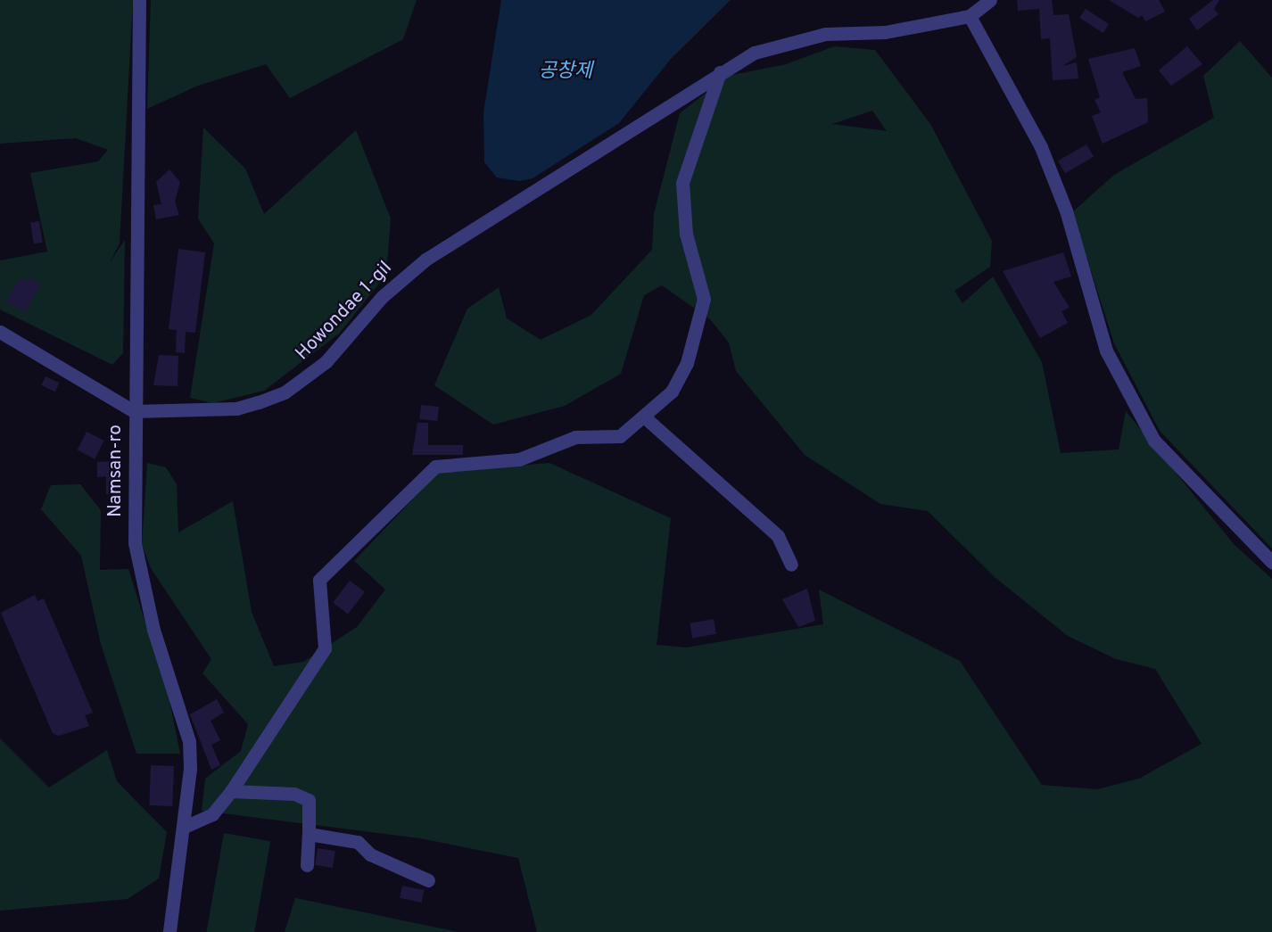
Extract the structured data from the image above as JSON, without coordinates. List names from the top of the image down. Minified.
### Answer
{"streets":{"street":["Howondae 1-gil","Namsan-ro"]},"crossings":[["Howondae 1-gil","Namsan-ro"]],"water":["공창제"]}
